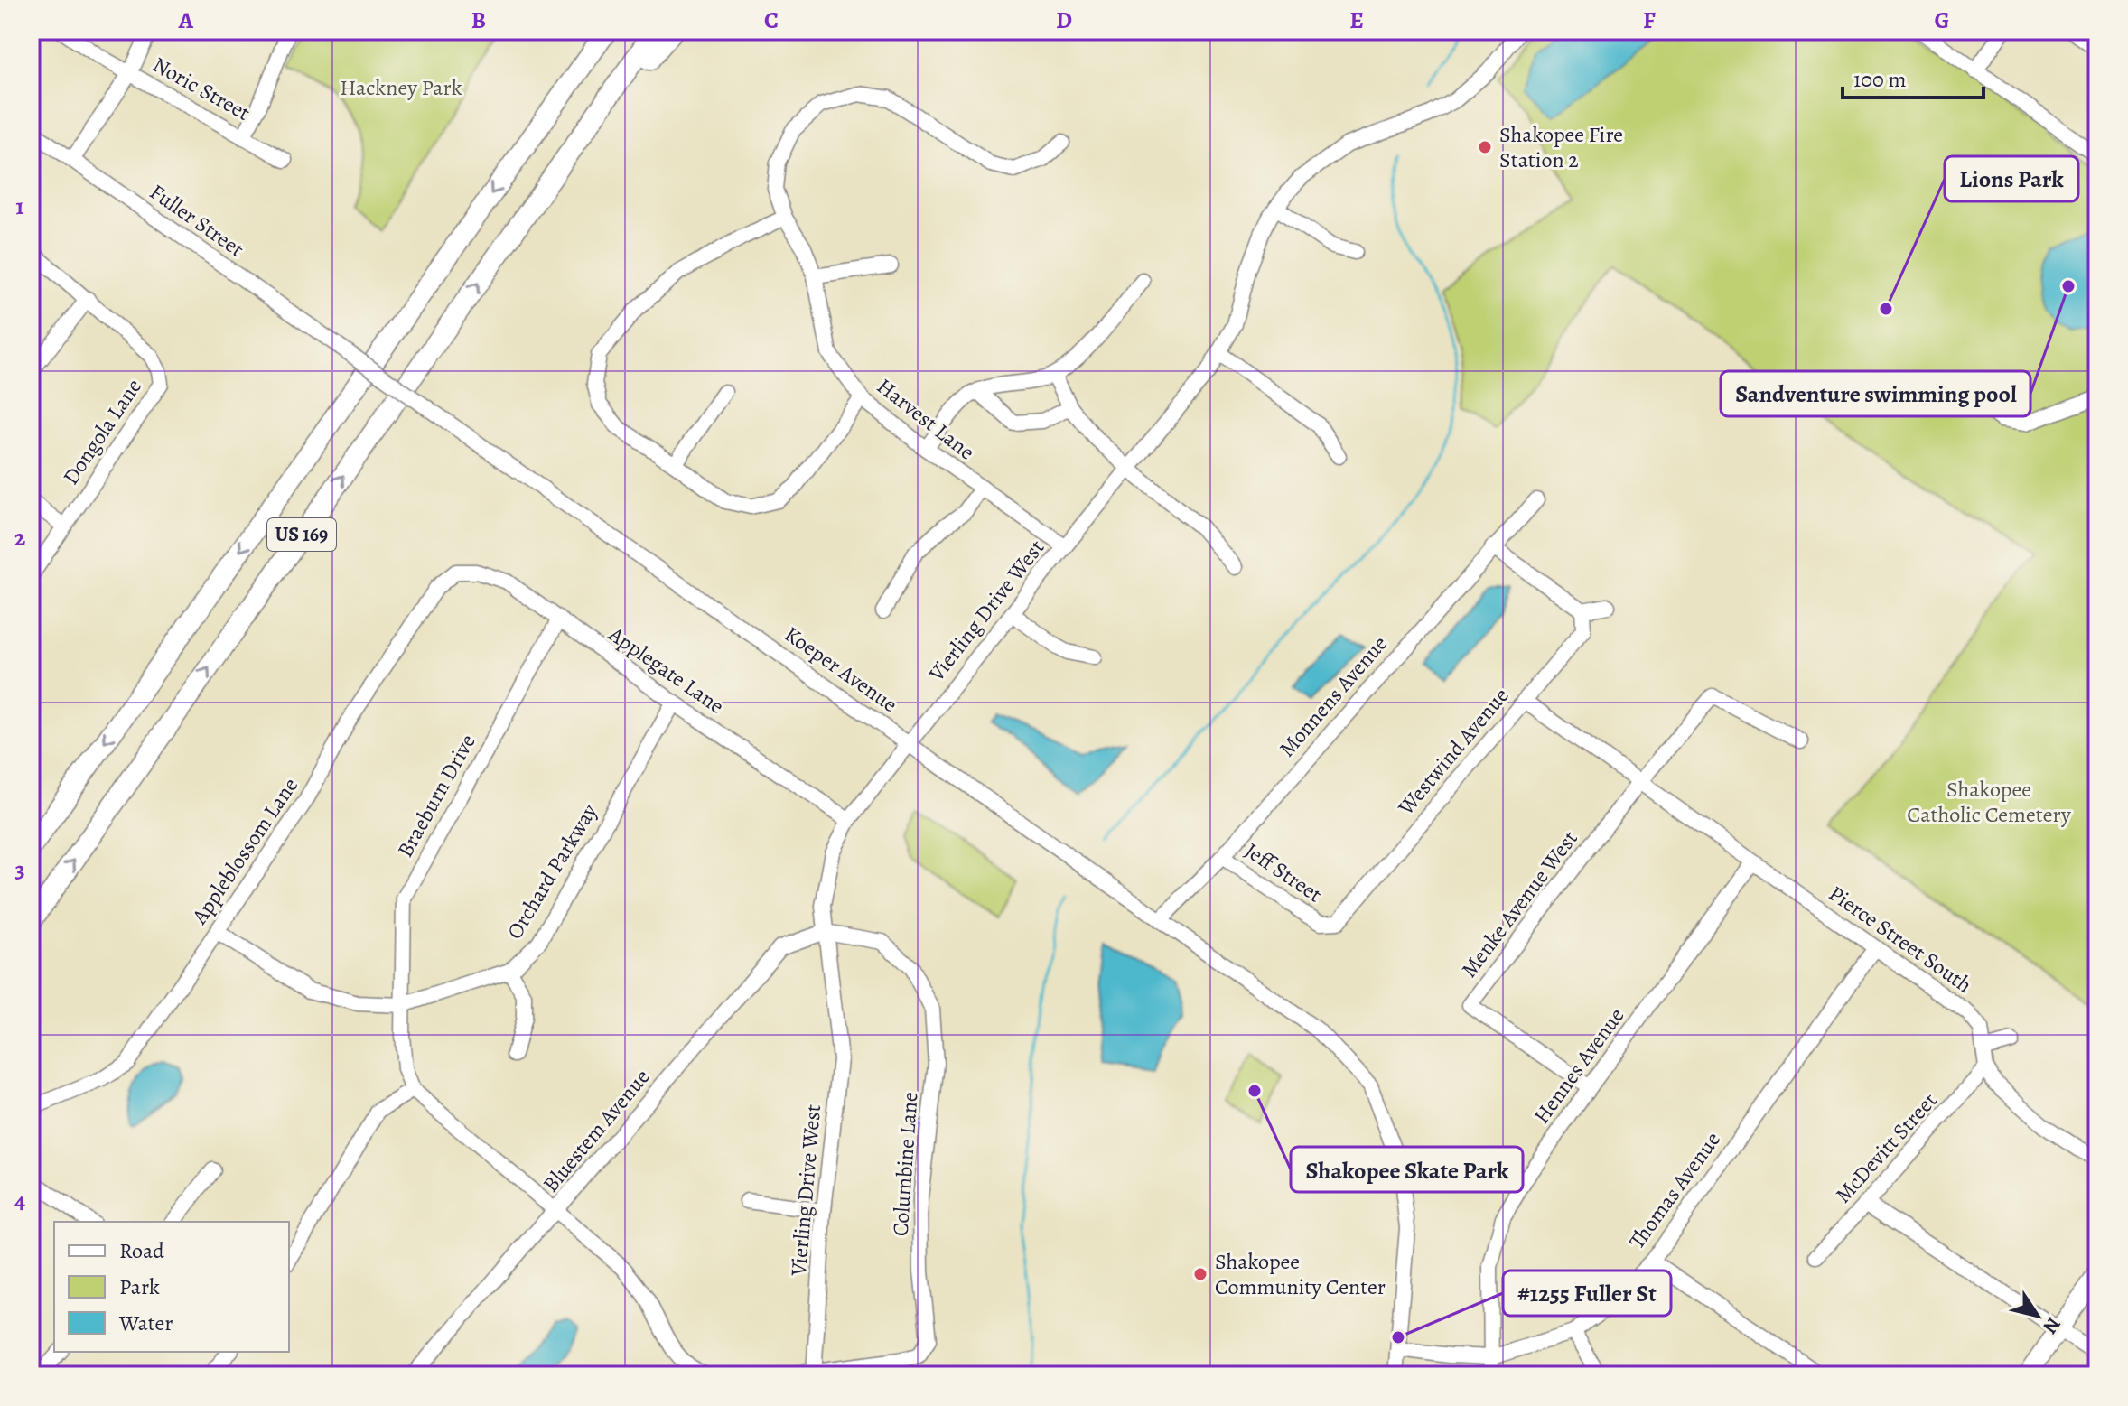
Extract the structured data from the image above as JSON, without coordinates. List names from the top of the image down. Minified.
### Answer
{"streets":{"highway":["US 169"],"street":["Noric Street","Fuller Street","Harvest Lane","Dongola Lane","Vierling Drive West","Koeper Avenue","Applegate Lane","Monnens Avenue","Westwind Avenue","Braeburn Drive","Appleblossom Lane","Orchard Parkway","Jeff Street","Menke Avenue West","Pierce Street South","Hennes Avenue","Bluestem Avenue","McDevitt Street","Columbine Lane","Thomas Avenue"]},"crossings":[["Fuller Street","Koeper Avenue"],["Harvest Lane","Vierling Drive West"],["Vierling Drive West","Koeper Avenue"],["Vierling Drive West","Applegate Lane"],["Vierling Drive West","Bluestem Avenue"],["Vierling Drive West","Columbine Lane"],["Koeper Avenue","Monnens Avenue"],["Koeper Avenue","Thomas Avenue"],["Applegate Lane","Braeburn Drive"],["Applegate Lane","Appleblossom Lane"],["Applegate Lane","Orchard Parkway"],["Monnens Avenue","Jeff Street"],["Westwind Avenue","Jeff Street"],["Westwind Avenue","Pierce Street South"],["Braeburn Drive","Orchard Parkway"],["Appleblossom Lane","Orchard Parkway"],["Menke Avenue West","Pierce Street South"],["Menke Avenue West","Hennes Avenue"],["Pierce Street South","Hennes Avenue"],["Pierce Street South","McDevitt Street"],["Pierce Street South","Thomas Avenue"],["Hennes Avenue","Thomas Avenue"],["Bluestem Avenue","Columbine Lane"]],"parks":["Hackney Park","Shakopee Catholic Cemetery"],"places":["Shakopee Fire Station 2","Sandventure swimming pool","Lions Park","Shakopee Skate Park","Shakopee Community Center","#1255 Fuller St"],"legend":["Road","Park","Water"],"scale_bar":"100 m","north":"bottom right","grid":{"columns":["A","B","C","D","E","F","G"],"rows":["1","2","3","4"]}}
